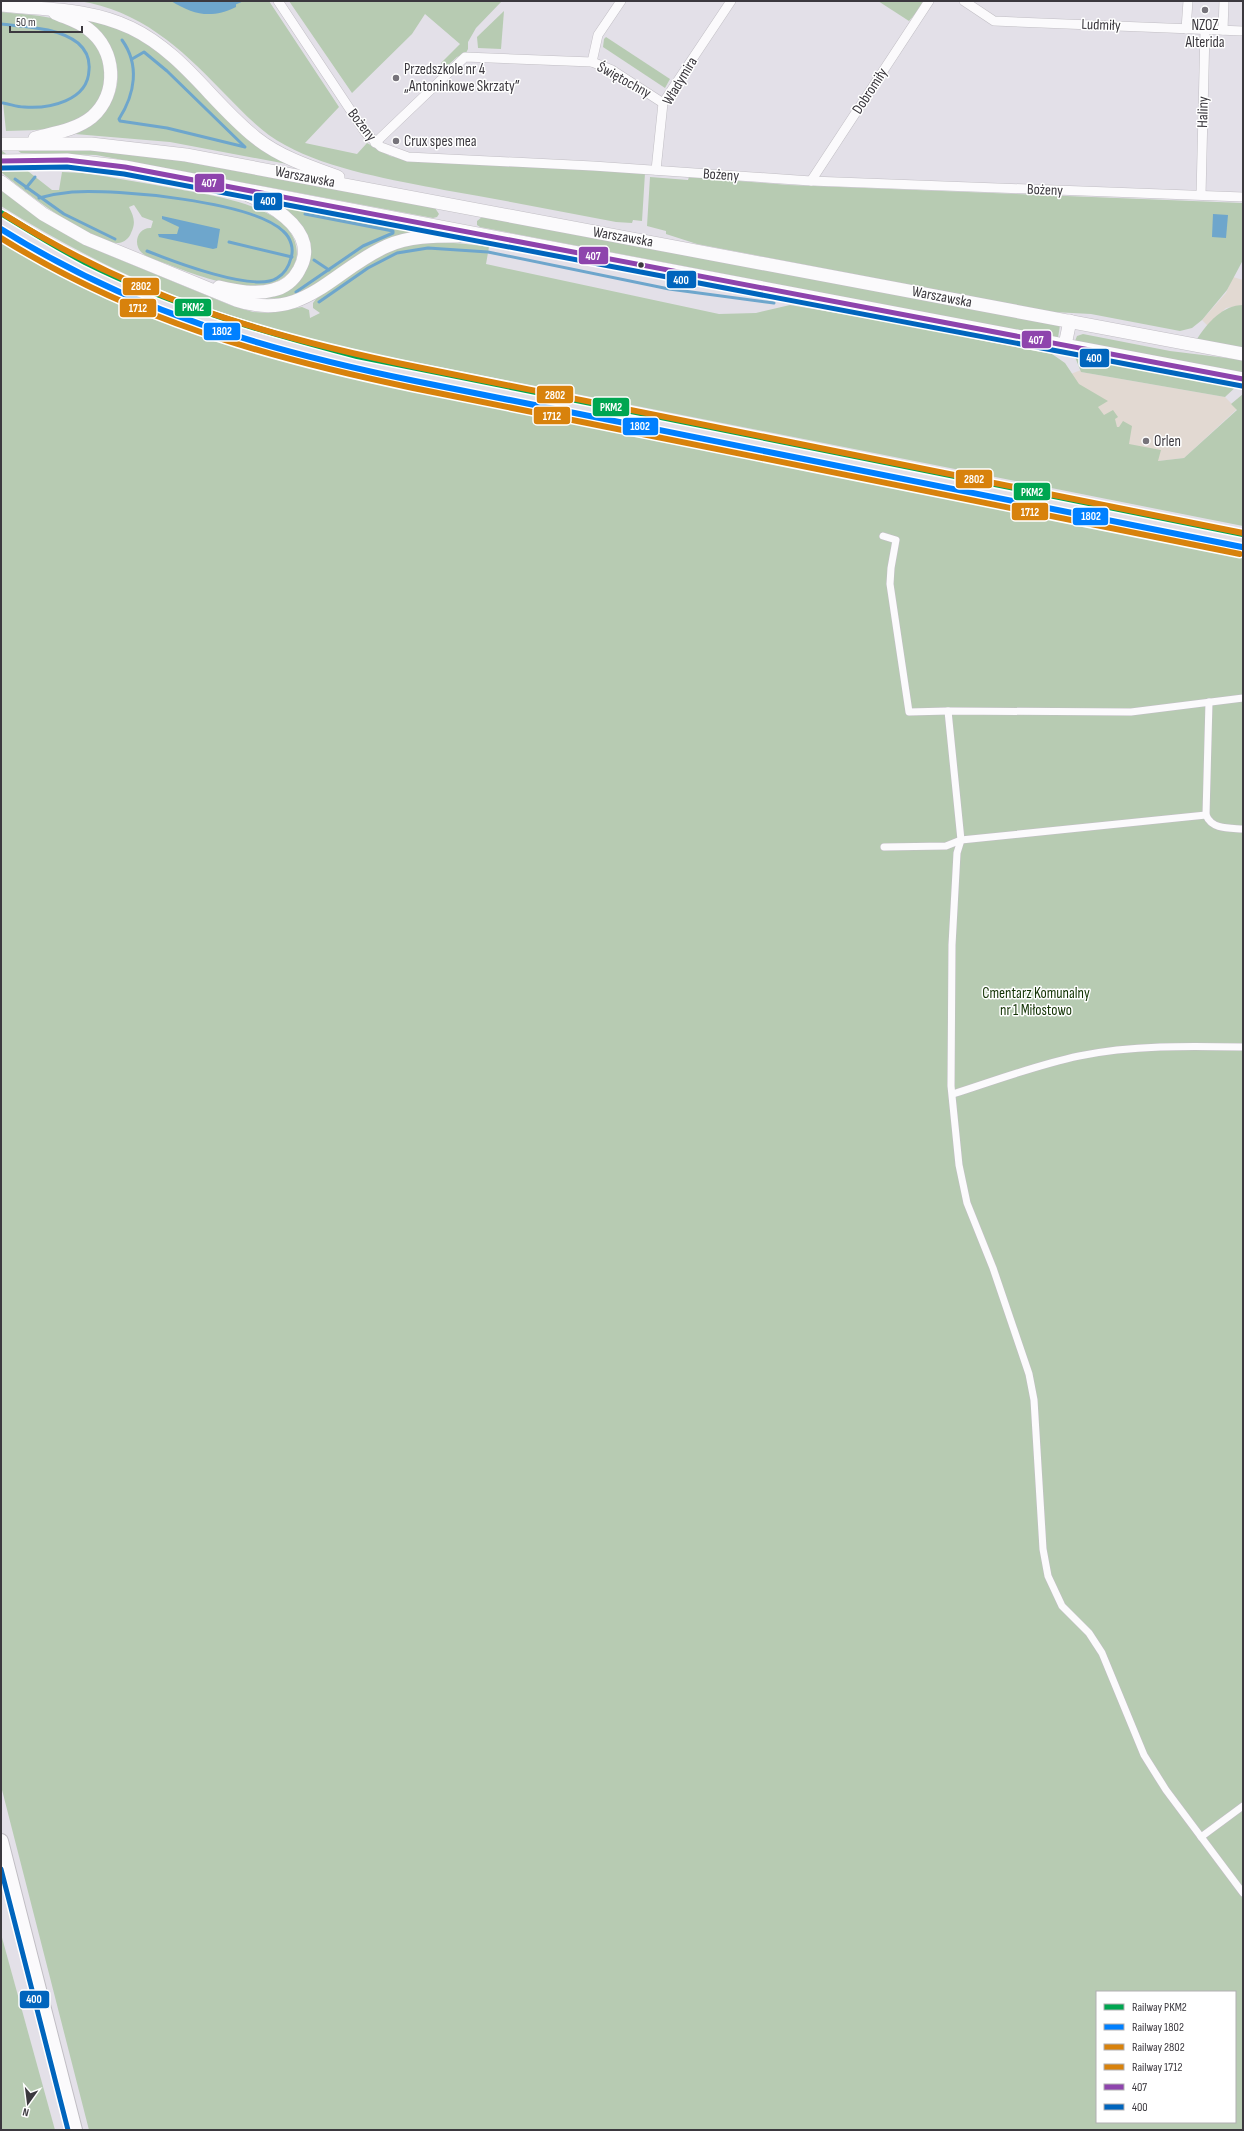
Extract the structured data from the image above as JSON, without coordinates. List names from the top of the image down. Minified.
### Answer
{"streets":{"main road":["Warszawska"],"street":["Ludmiły","Świętochny","Władymira","Dobromiły","Haliny","Bożeny"]},"crossings":[["Ludmiły","Haliny"],["Świętochny","Władymira"],["Świętochny","Bożeny"],["Władymira","Bożeny"],["Dobromiły","Bożeny"],["Haliny","Bożeny"]],"parks":["Cmentarz Komunalny nr 1 Miłostowo"],"places":["NZOZ Alterida","Przedszkole nr 4 „Antoninkowe Skrzaty”","Crux spes mea","Orlen"],"lines":["transit line 407","transit line 400","rail line PKM2","rail line 2802","rail line 1802","rail line 1712"],"legend":["Railway PKM2","Railway 1802","Railway 2802","Railway 1712","407","400"],"scale_bar":"50 m","north":"bottom"}
